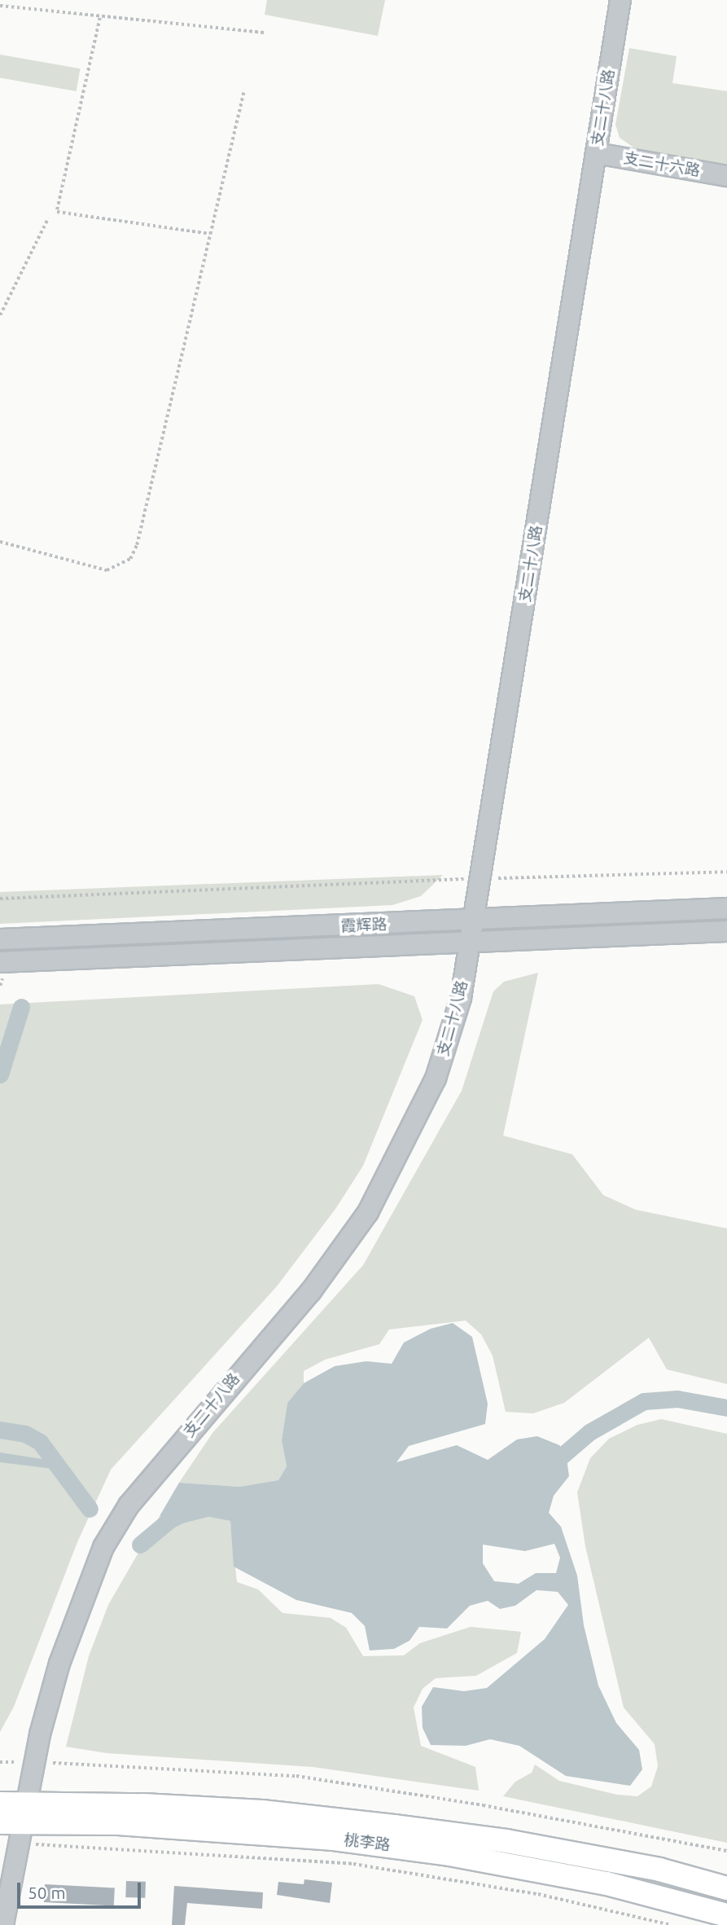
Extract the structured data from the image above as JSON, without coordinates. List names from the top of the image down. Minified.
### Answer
{"streets":{"main road":["桃李路"],"street":["支二十八路","支二十六路","霞辉路"]},"crossings":[["支二十八路","支二十六路"],["支二十八路","霞辉路"],["支二十八路","桃李路"]],"scale_bar":"50 m"}
